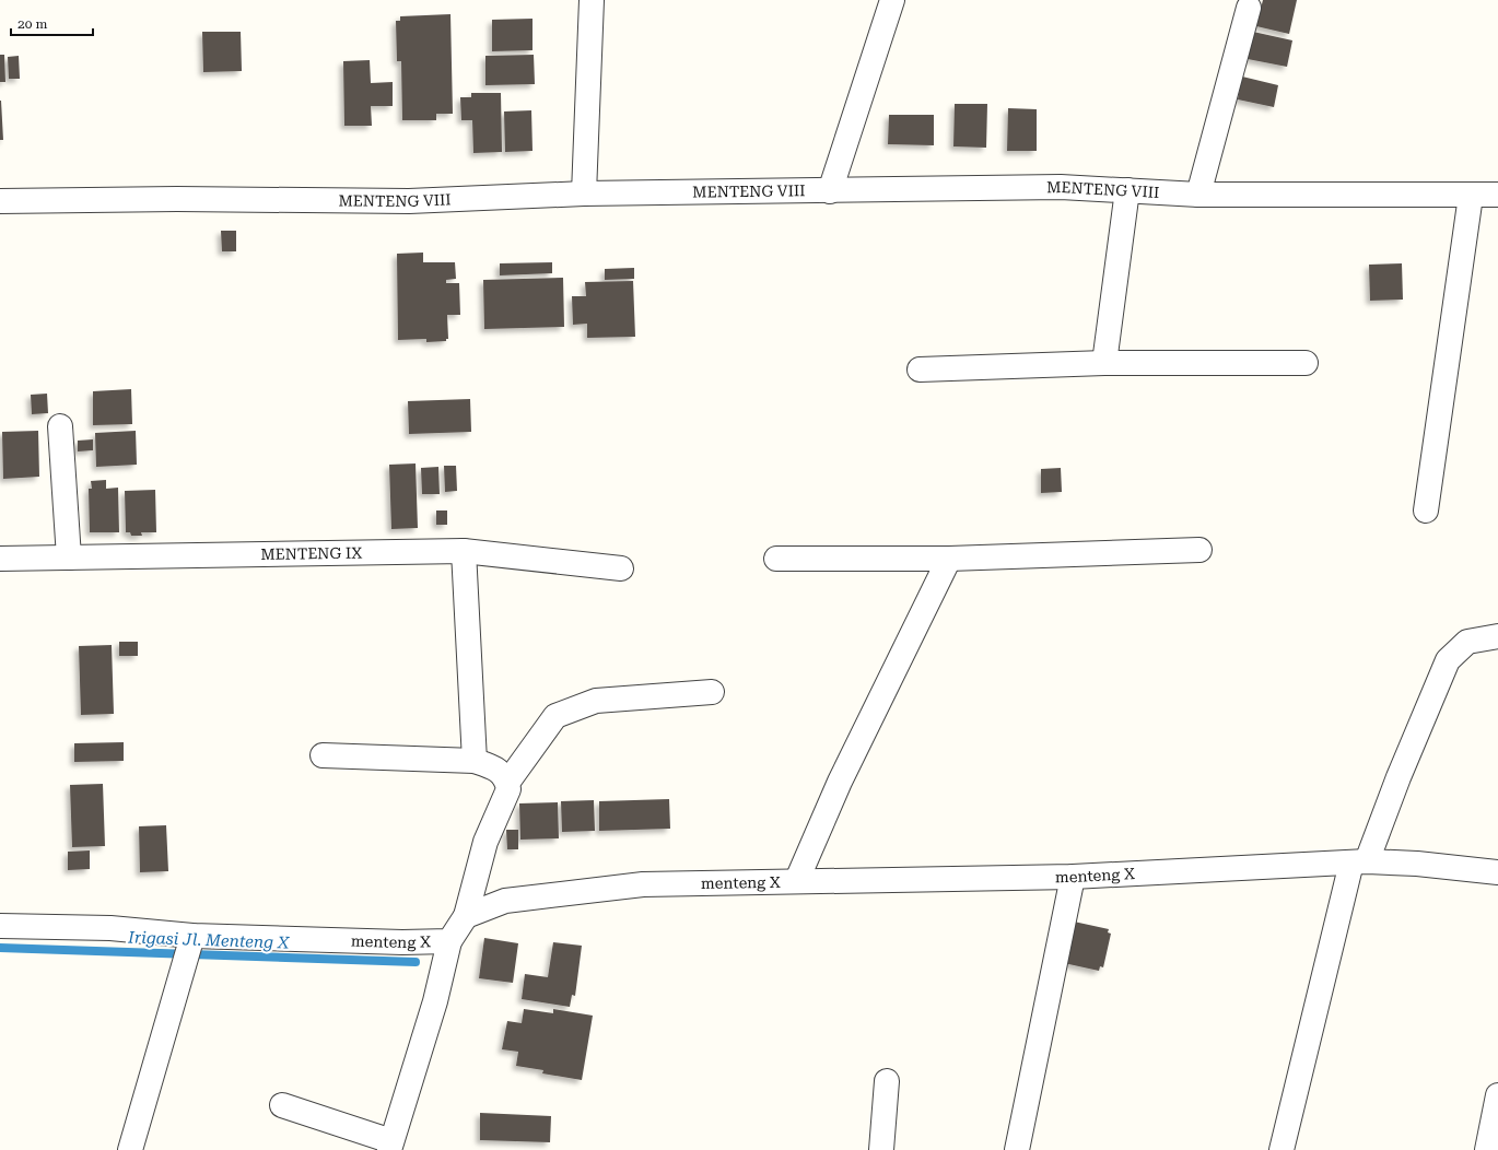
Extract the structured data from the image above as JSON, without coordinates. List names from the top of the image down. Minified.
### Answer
{"streets":{"street":["MENTENG VIII","MENTENG IX","menteng X"]},"water":["Irigasi Jl. Menteng X"],"scale_bar":"20 m"}
